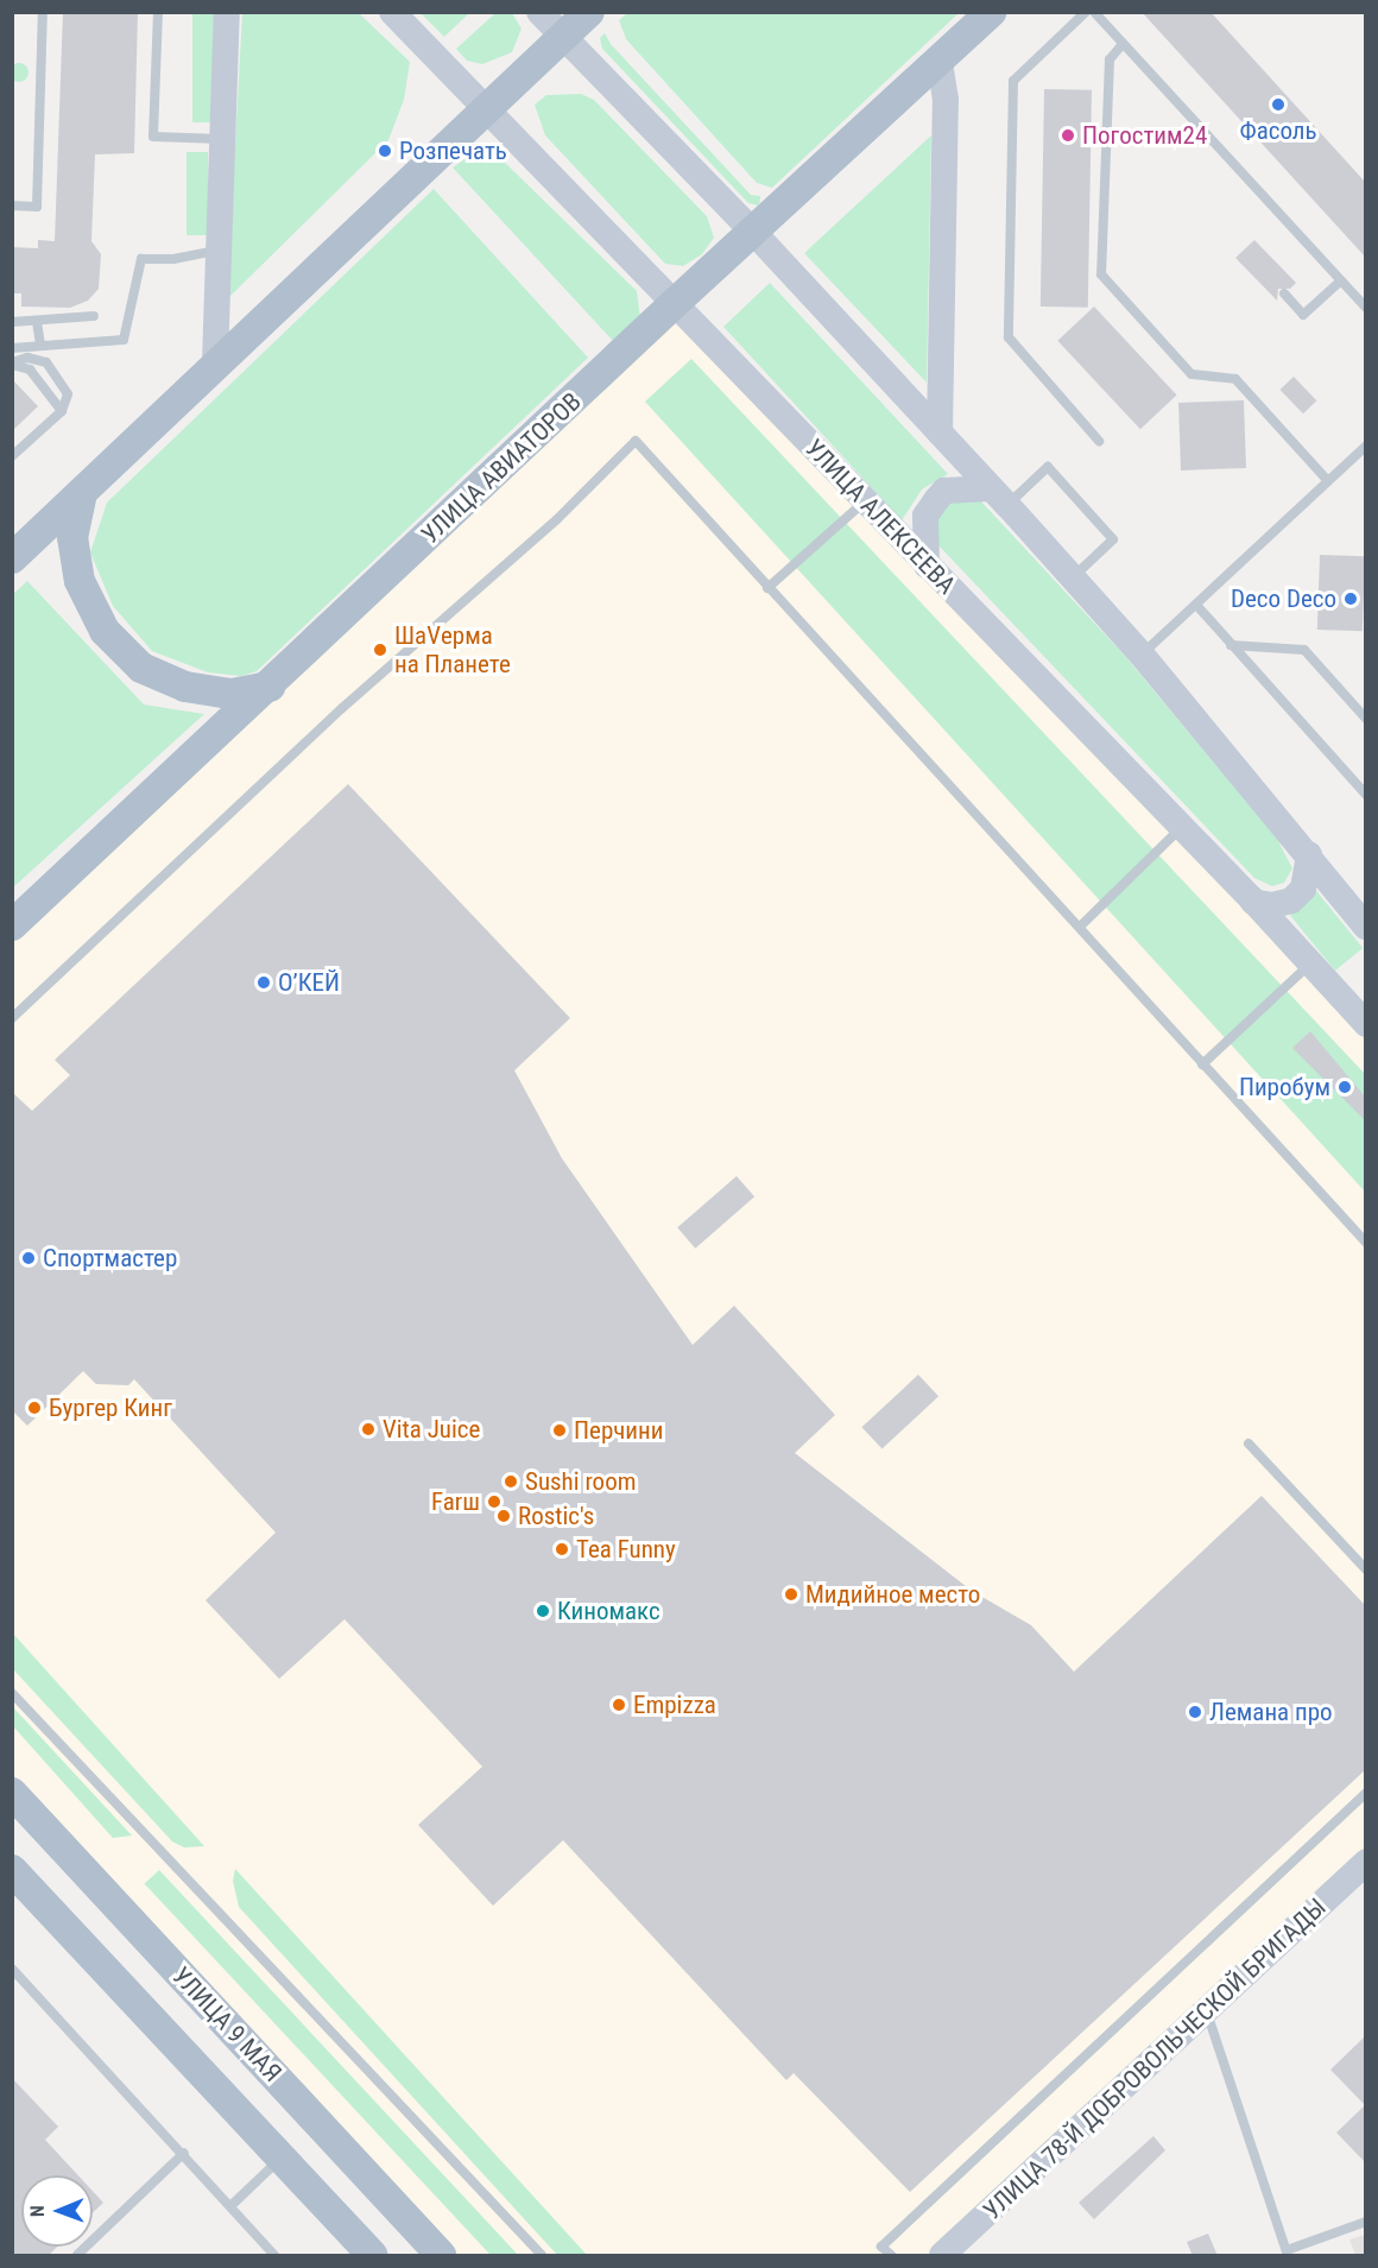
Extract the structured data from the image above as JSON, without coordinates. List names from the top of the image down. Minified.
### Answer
{"streets":{"main road":["УЛИЦА АВИАТОРОВ","УЛИЦА 9 МАЯ"],"street":["УЛИЦА АЛЕКСЕЕВА","УЛИЦА 78-Й ДОБРОВОЛЬЧЕСКОЙ БРИГАДЫ"]},"crossings":[["УЛИЦА АВИАТОРОВ","УЛИЦА АЛЕКСЕЕВА"]],"places":["Фасоль","Погостим24","Розпечать","Deco Deco","ШаVерма на Планете","О’КЕЙ","Пиробум","Спортмастер","Бургер Кинг","Vita Juice","Перчини","Sushi room","Farш","Rostic's","Tea Funny","Мидийное место","Киномакс","Empizza","Лемана про"],"north":"left"}
